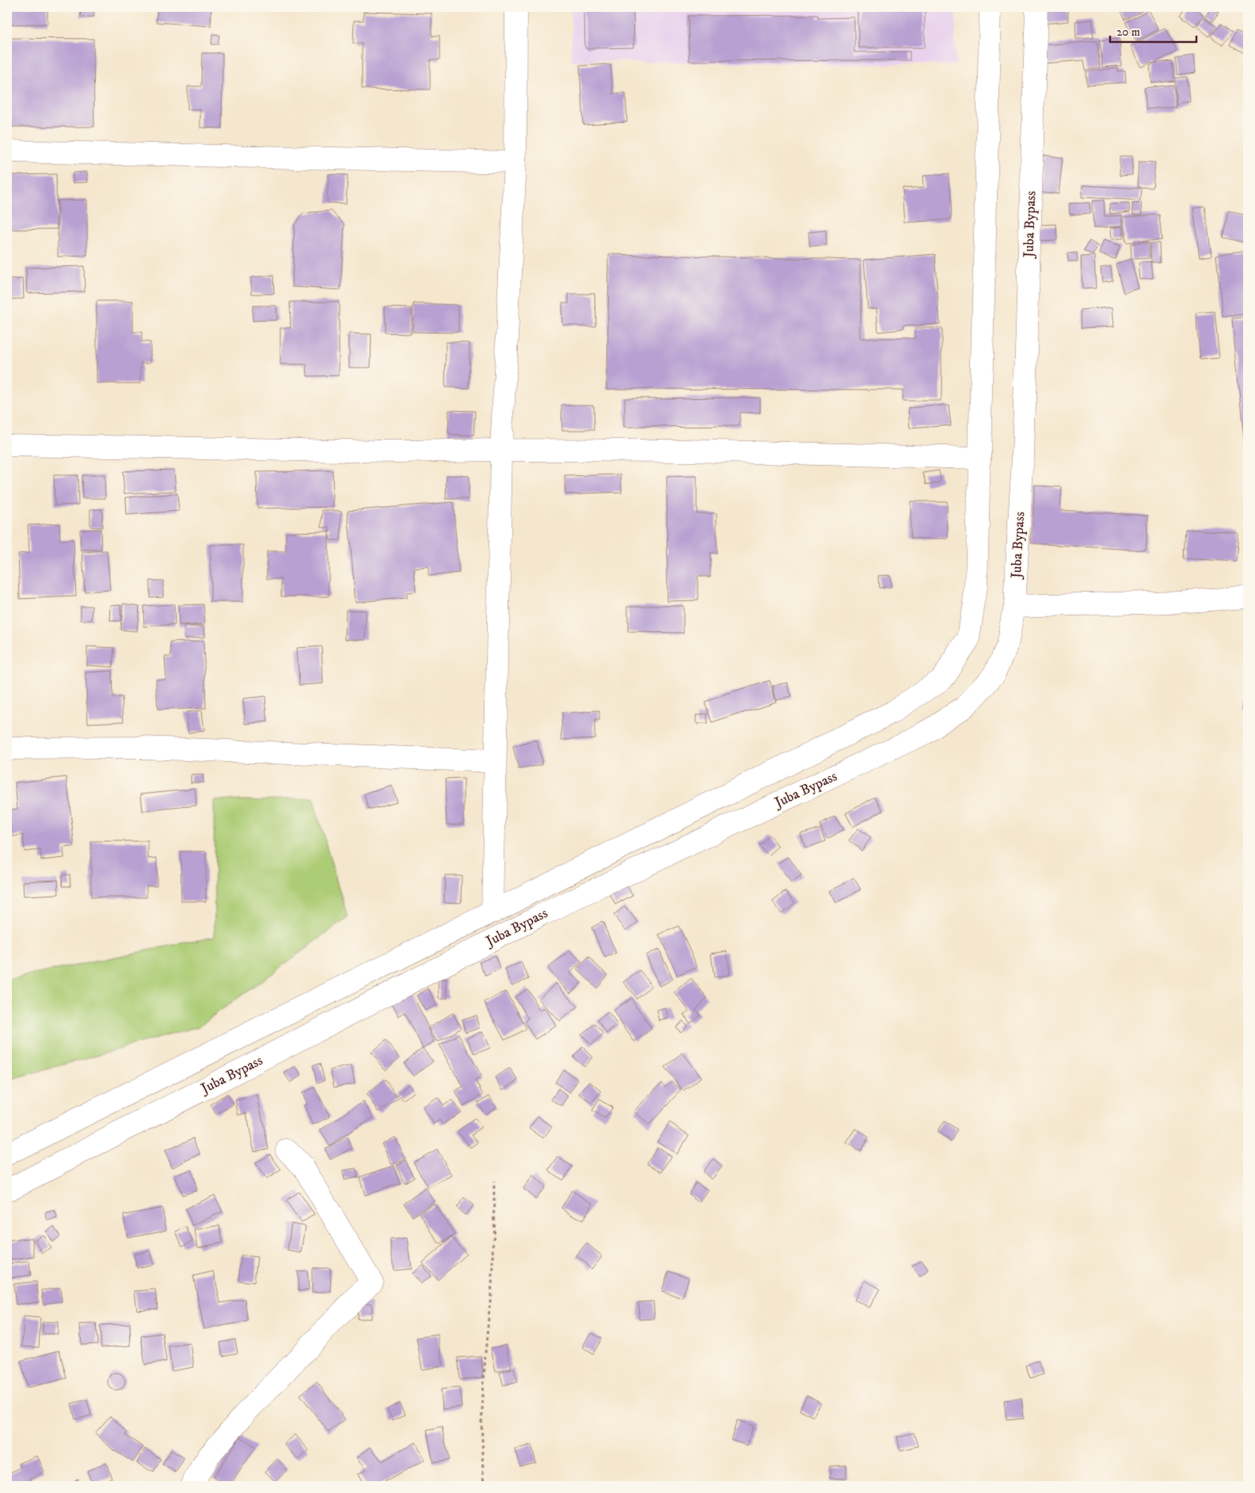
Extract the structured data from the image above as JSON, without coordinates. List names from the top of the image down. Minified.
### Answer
{"streets":{"street":["Juba Bypass"]},"scale_bar":"20 m"}
